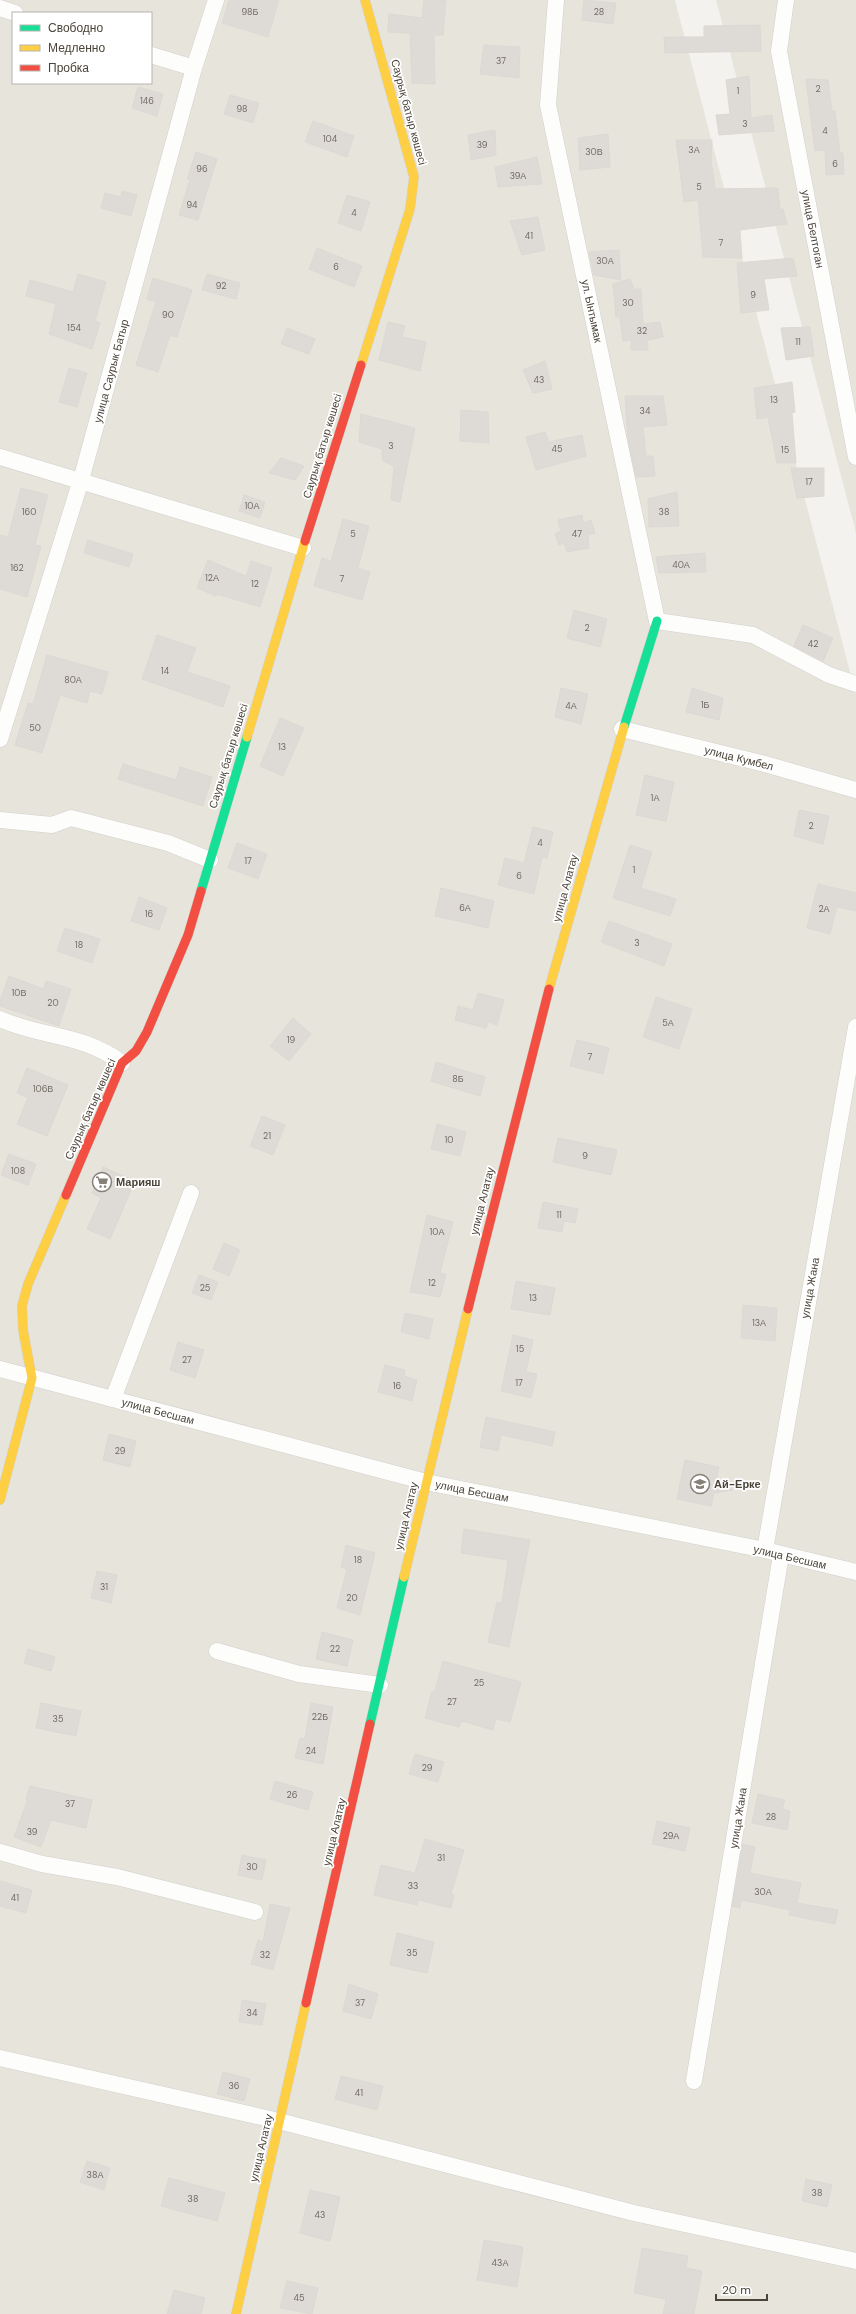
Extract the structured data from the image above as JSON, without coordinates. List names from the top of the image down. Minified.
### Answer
{"streets":{"street":["Саурық батыр көшесі","улица Белтоган","ул. Ынтымак","улица Саурык Батыр","улица Кумбел","улица Алатау","улица Жана","улица Бесшам"]},"crossings":[["Саурық батыр көшесі","улица Бесшам"],["ул. Ынтымак","улица Алатау"],["улица Кумбел","улица Алатау"],["улица Алатау","улица Бесшам"],["улица Жана","улица Бесшам"]],"places":{"supermarket":["Марияш"],"school or university":["Ай-Ерке"]},"house_numbers":["98Б","28","37","2","1","146","98","3","4","104","39","3А","30В","6","96","39А","5","94","4","41","7","30А","6","92","9","30","90","154","32","11","43","13","34","3","45","15","17","10А","160","38","5","47","40А","162","12А","7","12","2","42","14","80А","1Б","4А","50","13","1А","2","4","17","1","6","6А","2А","16","3","18","10В","20","5А","19","7","8Б","106В","21","10","9","108","11","10А","12","25","13","13А","15","27","17","16","29","18","31","20","22","25","27","22Б","35","24","29","26","37","28","39","29А","31","30","33","30А","41","35","32","37","34","36","41","38А","38","38","43","43А","45"],"legend":["Свободно","Медленно","Пробка"],"scale_bar":"20 m"}
